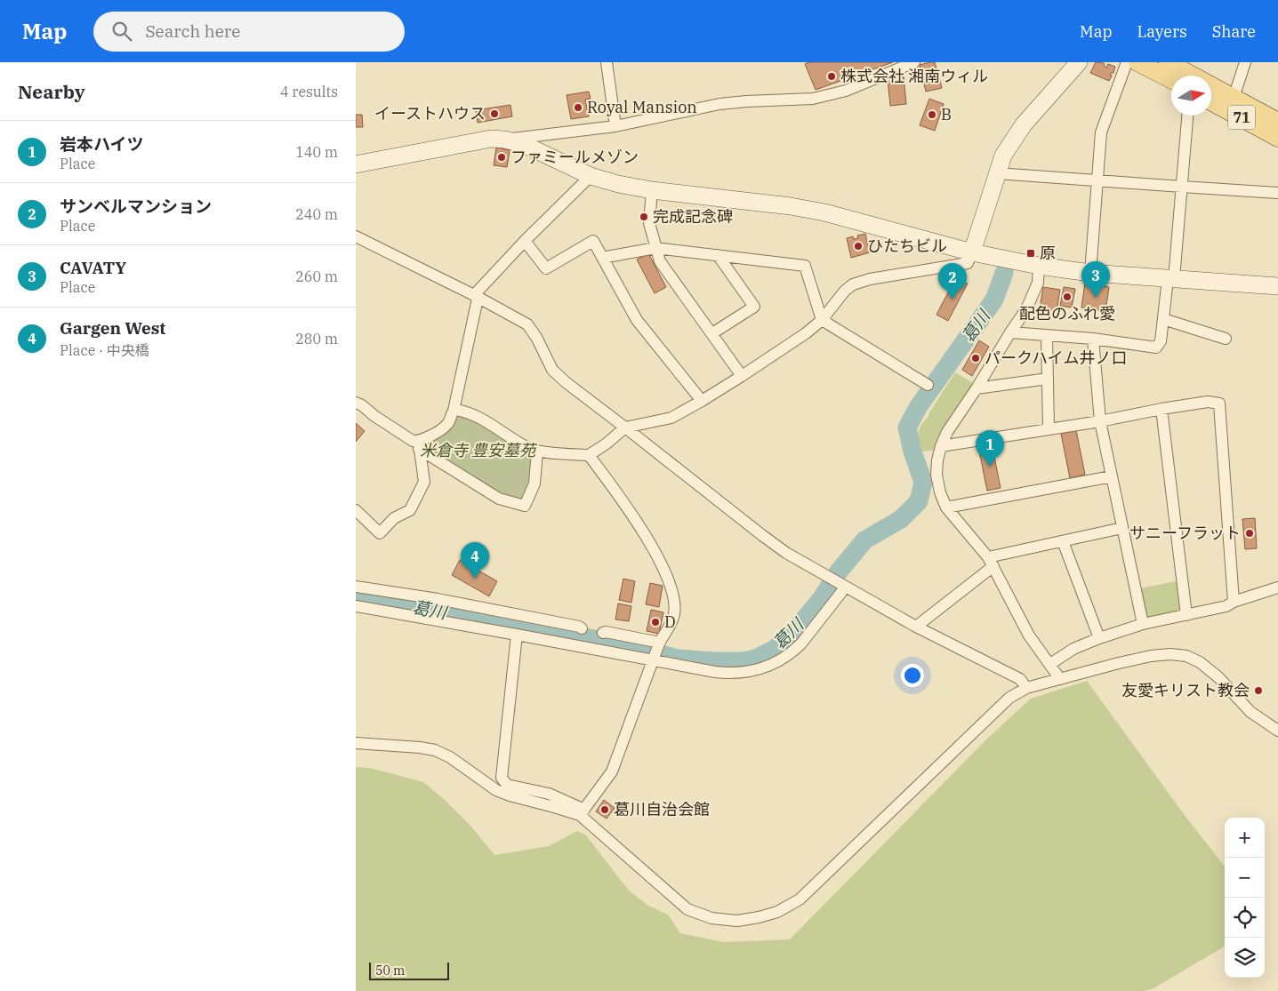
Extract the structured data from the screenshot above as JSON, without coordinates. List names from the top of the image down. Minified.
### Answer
{"streets":{"main road":["71"]},"water":["葛川"],"parks":["米倉寺 豊安墓苑"],"places":{"other":["株式会社 湘南ウィル","Royal Mansion","イーストハウス","B","ファミールメゾン","完成記念碑","ひたちビル","配色のふれ愛","パークハイム井ノ口","サニーフラット","D","友愛キリスト教会","葛川自治会館"],"transit":["原"]},"scale_bar":"50 m","north":"right","page":{"header":"Map","search":"Search here","nav":["Map","Layers","Share"],"heading":["Nearby","4 results"],"list":[{"mark":"1","name":"岩本ハイツ","note":"Place","value":"140 m"},{"mark":"2","name":"サンベルマンション","note":"Place","value":"240 m"},{"mark":"3","name":"CAVATY","note":"Place","value":"260 m"},{"mark":"4","name":"Gargen West","note":"Place · 中央橋","value":"280 m"}],"pins":["3","2","1","4"],"map_buttons":["+","−"],"scale":"50 m"}}
